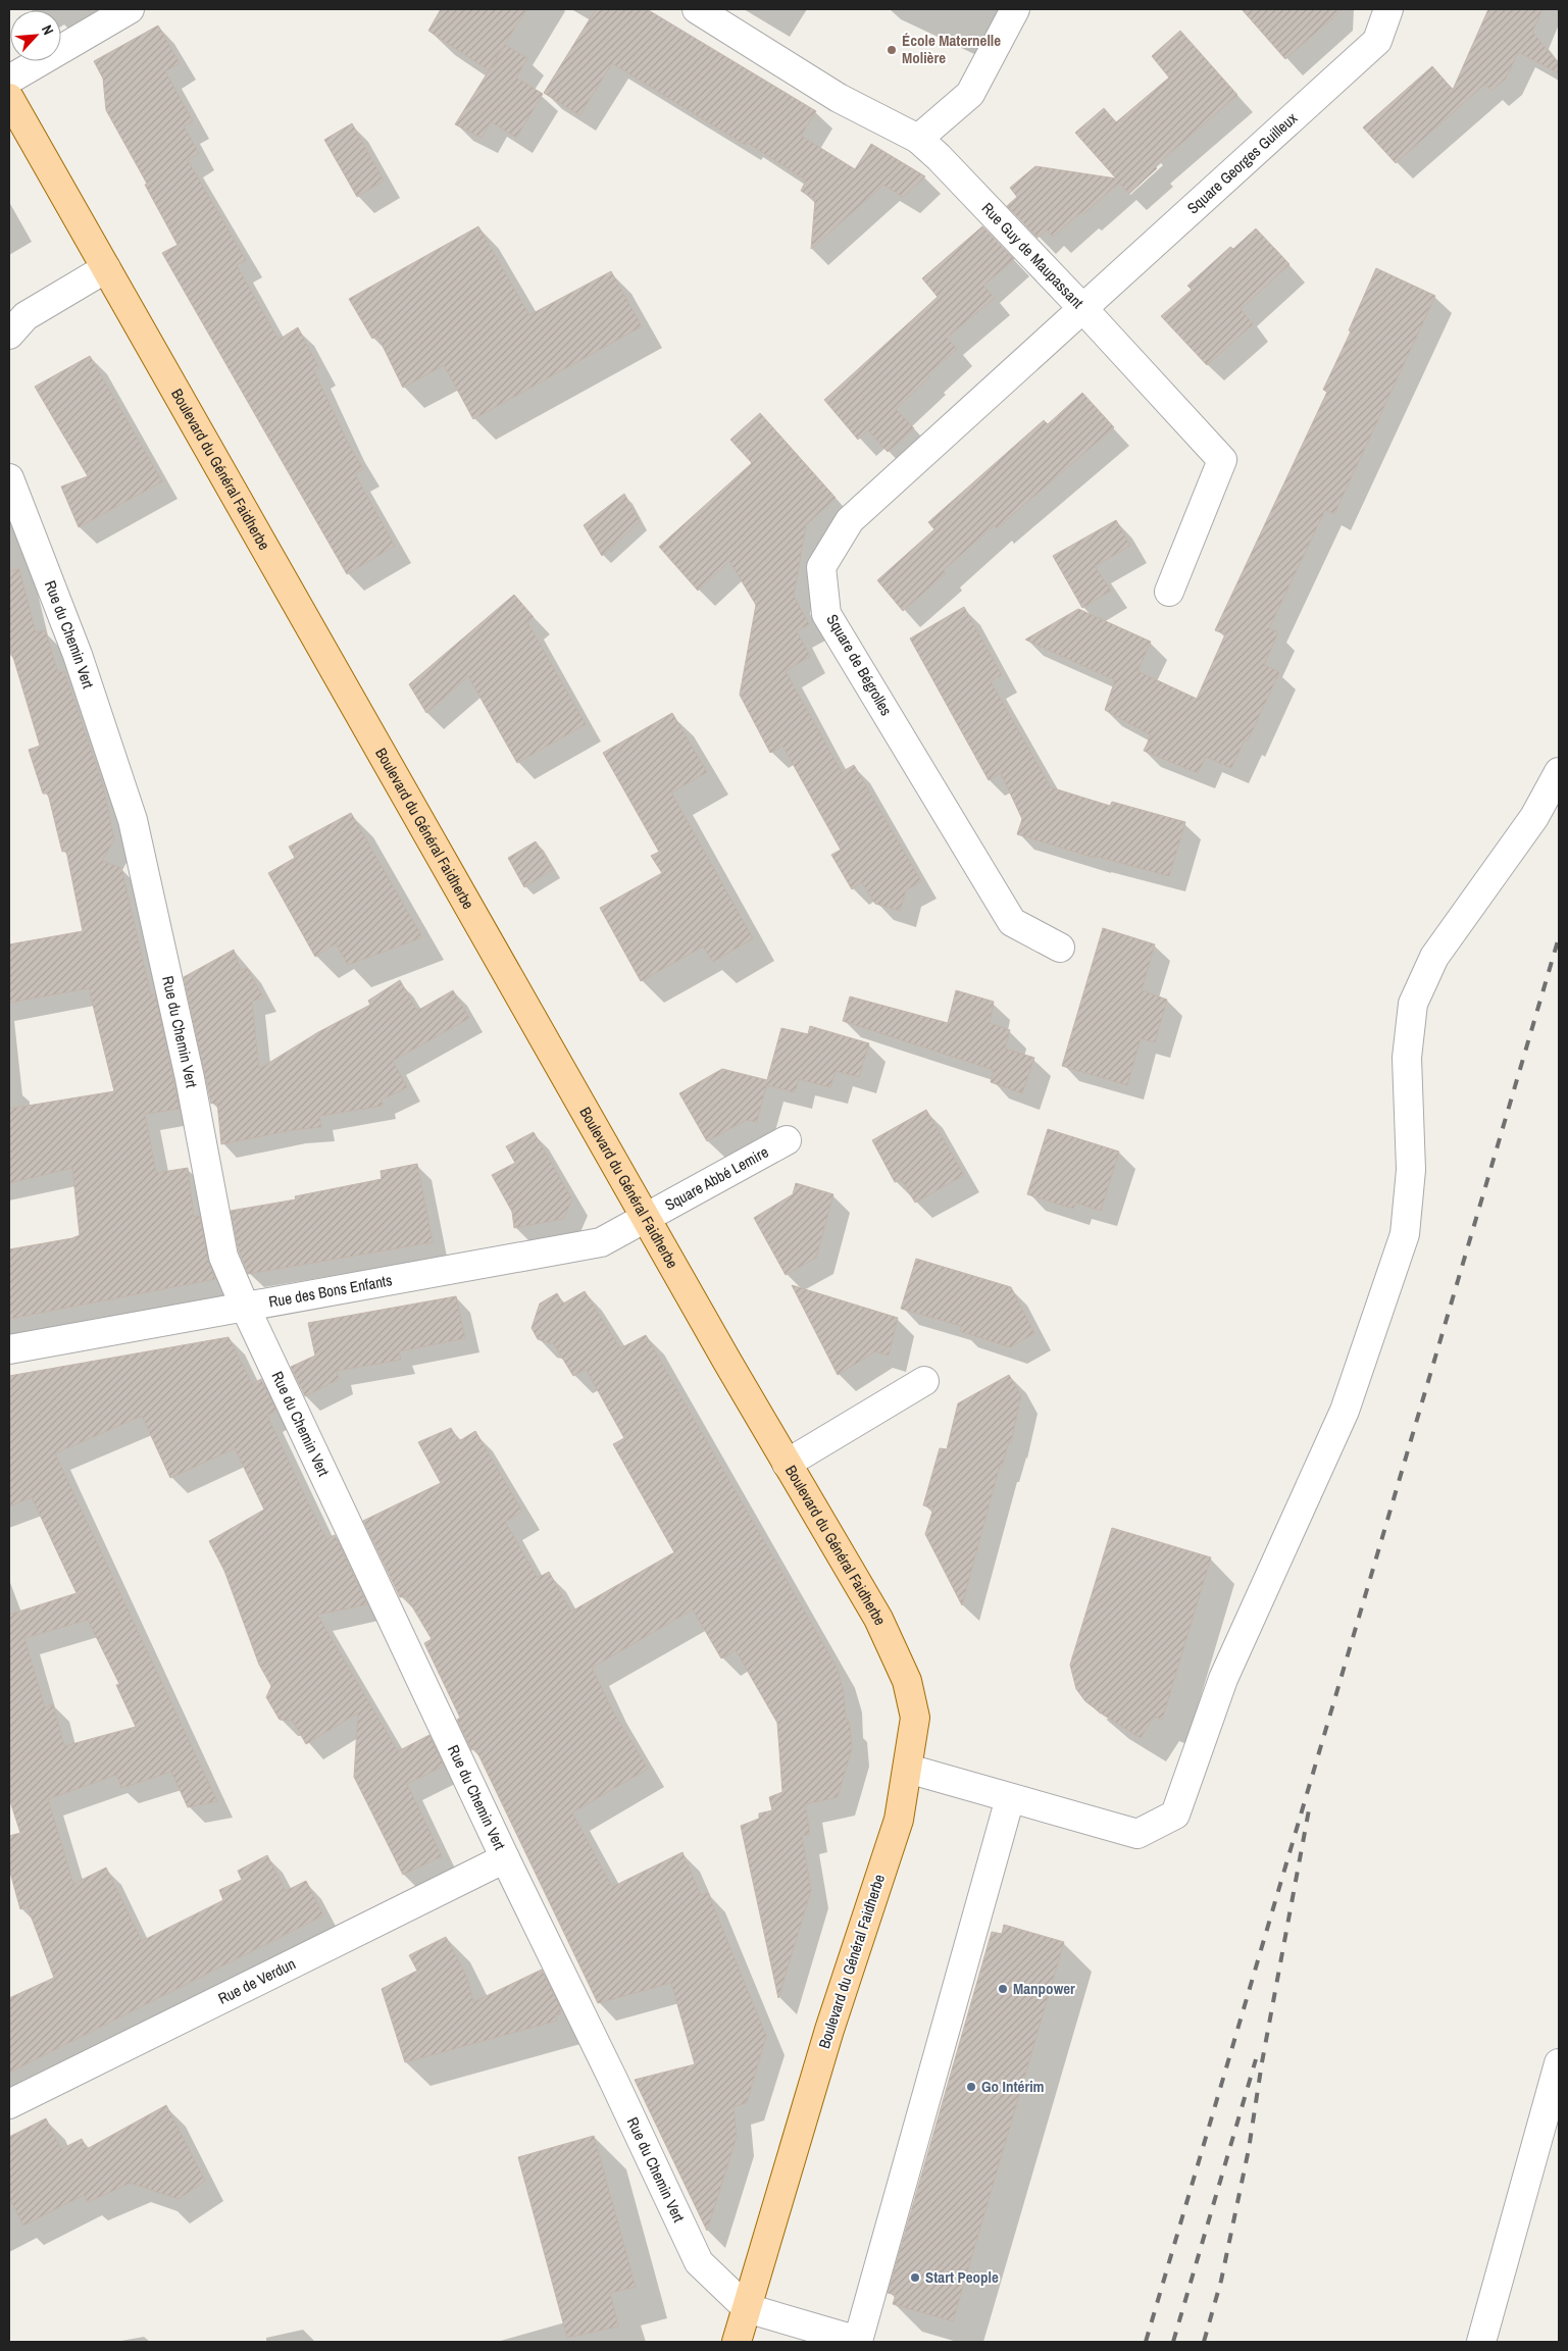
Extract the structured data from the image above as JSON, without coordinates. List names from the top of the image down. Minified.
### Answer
{"streets":{"main road":["Boulevard du Général Faidherbe"],"street":["Square Georges Guilleux","Rue Guy de Maupassant","Rue du Chemin Vert","Square de Bégrolles","Square Abbé Lemire","Rue des Bons Enfants","Rue de Verdun"]},"crossings":[["Square Georges Guilleux","Rue Guy de Maupassant"],["Square Georges Guilleux","Square de Bégrolles"],["Rue Guy de Maupassant","Square de Bégrolles"],["Boulevard du Général Faidherbe","Rue du Chemin Vert"],["Boulevard du Général Faidherbe","Square Abbé Lemire"],["Boulevard du Général Faidherbe","Rue des Bons Enfants"],["Rue du Chemin Vert","Rue des Bons Enfants"],["Rue du Chemin Vert","Rue de Verdun"],["Square Abbé Lemire","Rue des Bons Enfants"]],"places":["École Maternelle Molière","Manpower","Go Intérim","Start People"],"north":"top right"}
